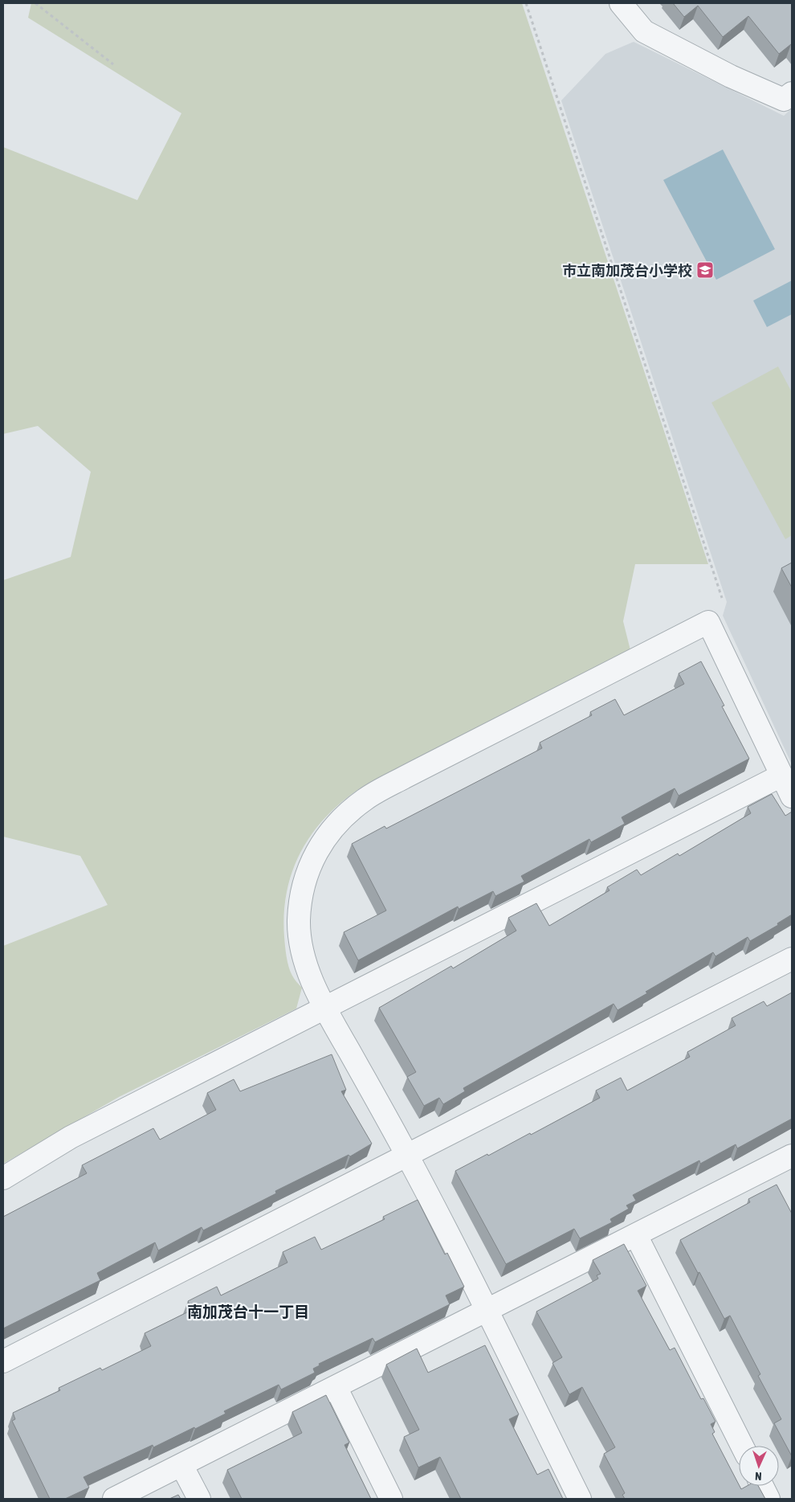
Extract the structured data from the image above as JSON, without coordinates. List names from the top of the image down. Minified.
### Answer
{"districts":["南加茂台十一丁目"],"places":{"school or university":["市立南加茂台小学校"]},"north":"bottom"}
